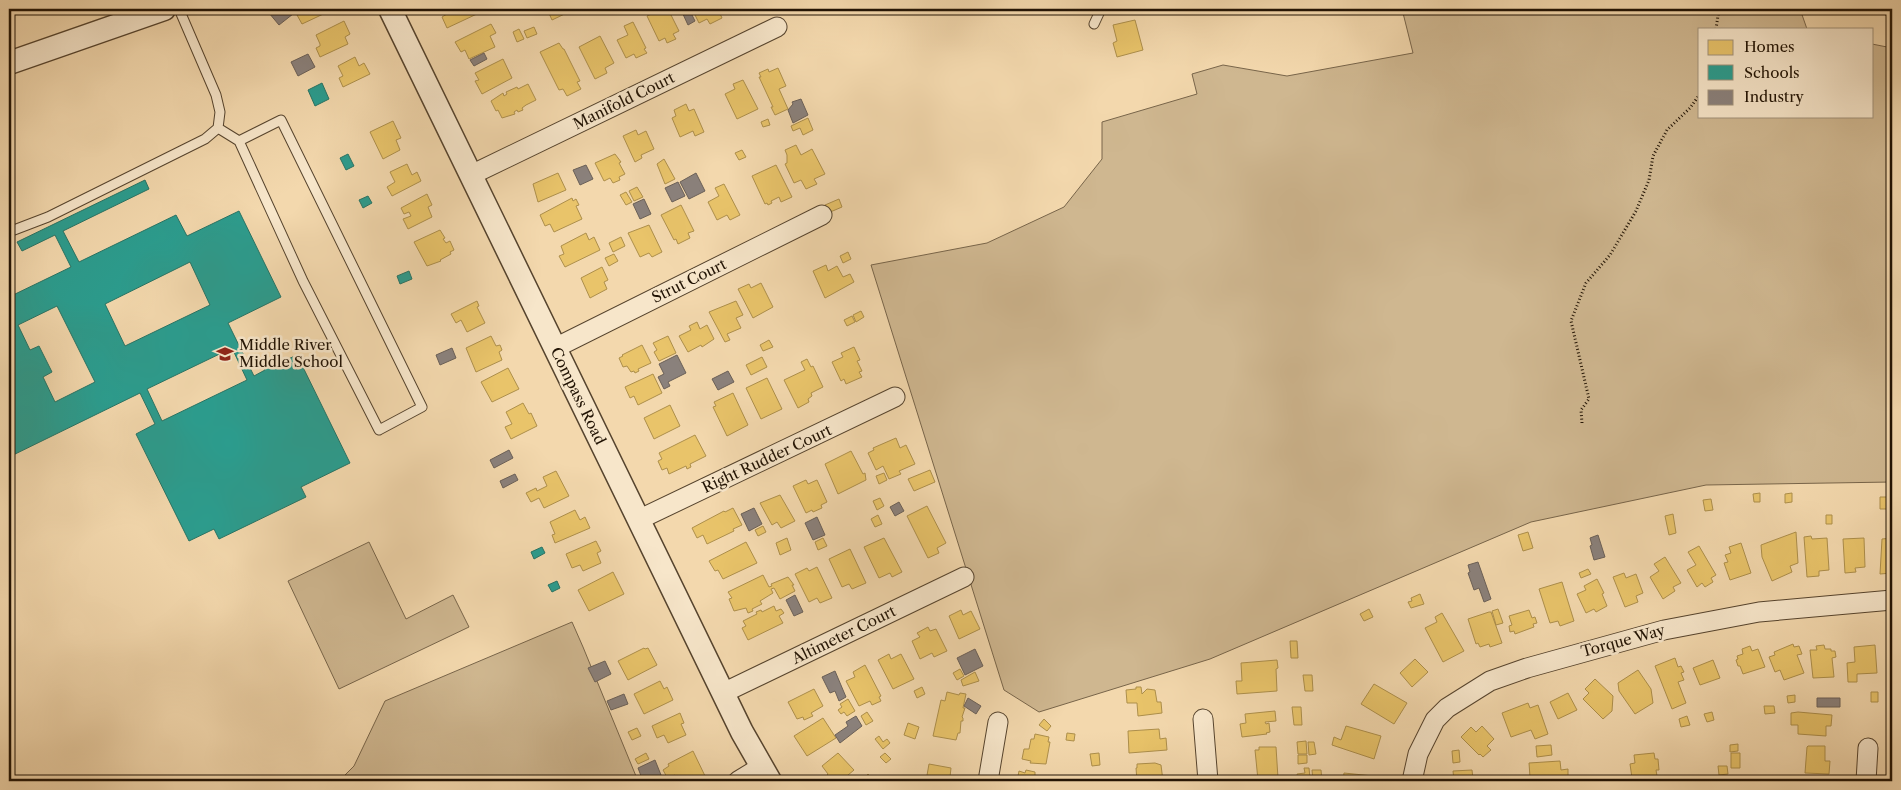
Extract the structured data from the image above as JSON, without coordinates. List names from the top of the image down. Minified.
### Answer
{"streets":{"street":["Manifold Court","Strut Court","Compass Road","Right Rudder Court","Altimeter Court","Torque Way"]},"crossings":[["Manifold Court","Compass Road"],["Strut Court","Compass Road"],["Compass Road","Right Rudder Court"],["Compass Road","Altimeter Court"]],"places":{"school or university":["Middle River Middle School"]},"legend":["Homes","Schools","Industry"]}
